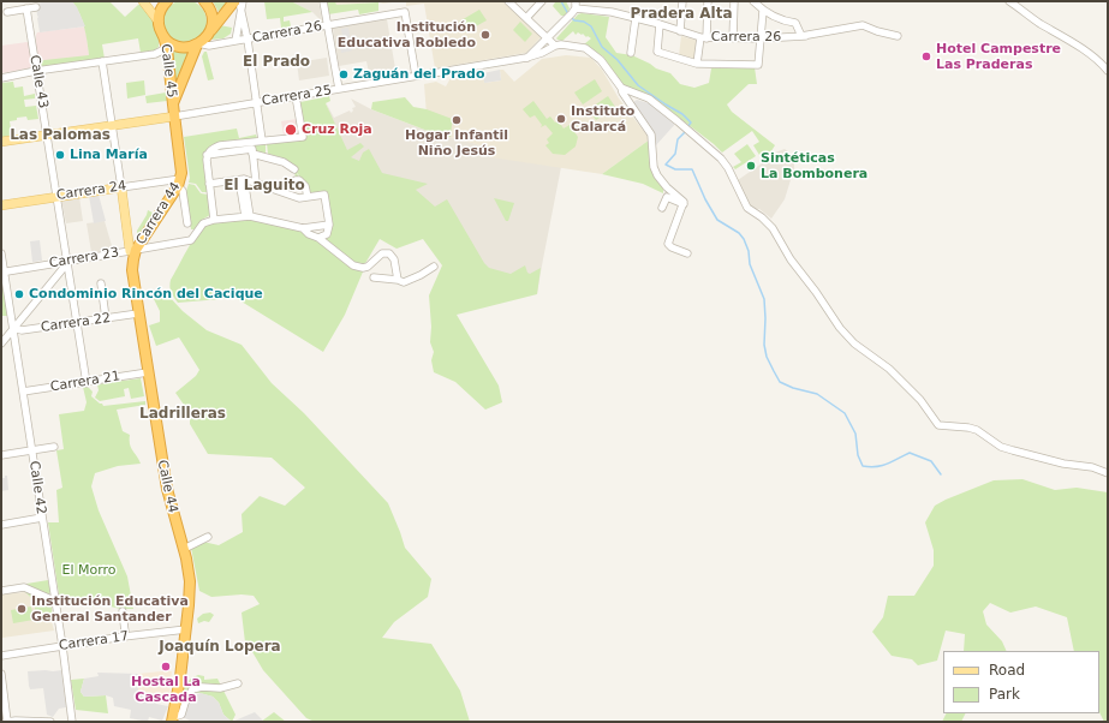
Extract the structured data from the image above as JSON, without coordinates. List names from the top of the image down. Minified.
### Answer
{"streets":{"highway":["Calle 45","Carrera 44","Calle 44"],"main road":["Carrera 25","Carrera 24"],"street":["Carrera 26","Calle 43","Carrera 23","Carrera 22","Carrera 21","Calle 42","Carrera 17"]},"crossings":[["Carrera 26","Calle 45"],["Carrera 26","Carrera 25"],["Calle 45","Carrera 25"],["Calle 45","Carrera 24"],["Calle 45","Carrera 44"],["Calle 43","Carrera 25"],["Calle 43","Carrera 24"],["Calle 43","Carrera 23"],["Calle 43","Carrera 22"],["Calle 43","Carrera 21"],["Carrera 25","Calle 44"],["Carrera 24","Carrera 44"],["Carrera 24","Calle 44"],["Carrera 44","Carrera 23"],["Carrera 44","Calle 44"],["Carrera 23","Calle 44"],["Carrera 23","Calle 42"],["Carrera 22","Calle 44"],["Carrera 22","Calle 42"],["Carrera 21","Calle 44"],["Carrera 21","Calle 42"],["Calle 44","Carrera 17"],["Calle 42","Carrera 17"]],"districts":["Pradera Alta","El Prado","Las Palomas","El Laguito","Ladrilleras","Joaquín Lopera"],"parks":["El Morro"],"places":["Institución Educativa Robledo","Hotel Campestre Las Praderas","Zaguán del Prado","Instituto Calarcá","Hogar Infantil Niño Jesús","Cruz Roja","Lina María","Sintéticas La Bombonera","Condominio Rincón del Cacique","Institución Educativa General Santander","Hostal La Cascada"],"legend":["Road","Park"]}
